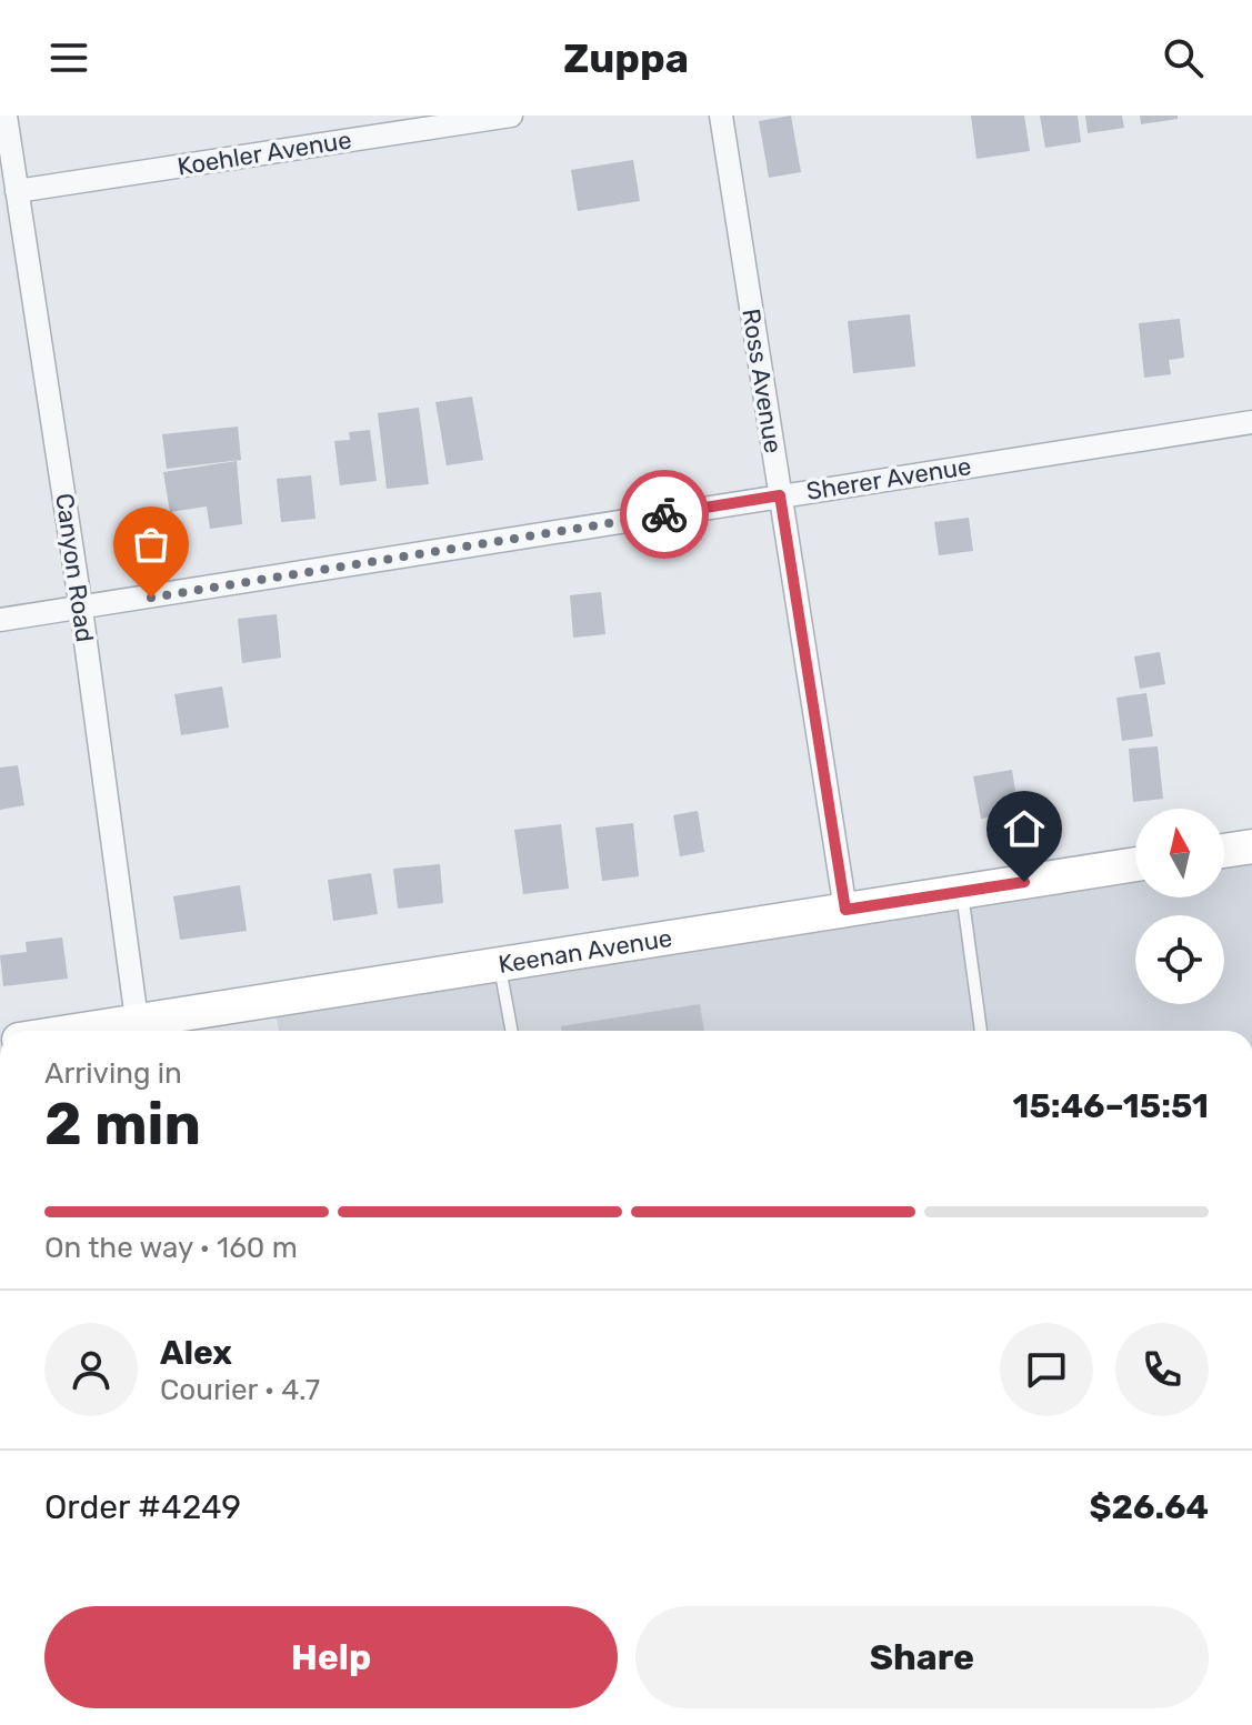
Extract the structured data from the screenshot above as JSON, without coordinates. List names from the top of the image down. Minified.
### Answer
{"streets":{"street":["Koehler Avenue","Ross Avenue","Sherer Avenue","Canyon Road","Keenan Avenue"]},"crossings":[["Koehler Avenue","Canyon Road"],["Ross Avenue","Sherer Avenue"],["Ross Avenue","Keenan Avenue"],["Sherer Avenue","Canyon Road"],["Canyon Road","Keenan Avenue"]],"north":"top","page":{"header":"Zuppa","heading":["2 min","Arriving in","15:46–15:51"],"panel":["Alex","Courier · 4.7","Order #4249","$26.64"],"bar":"On the way · 160 m","buttons":["Help","Share"]}}
